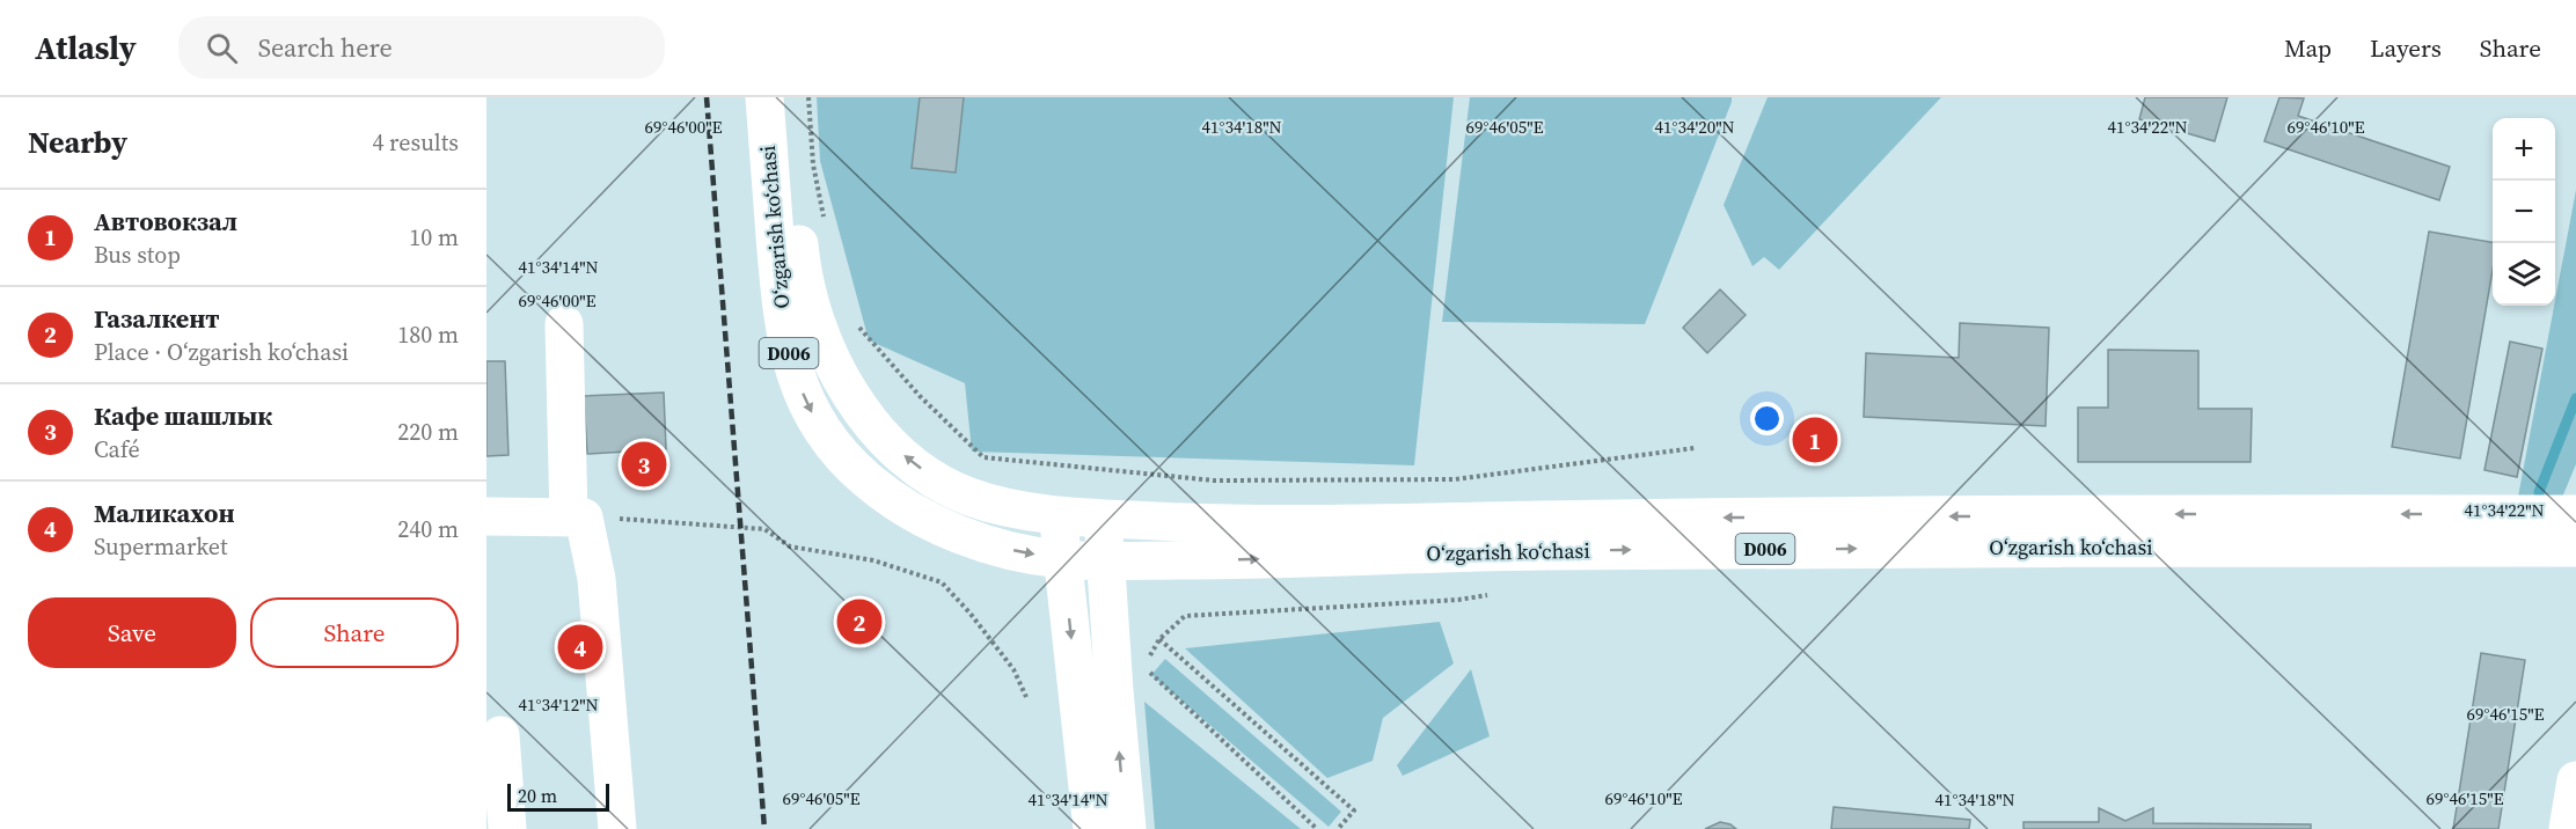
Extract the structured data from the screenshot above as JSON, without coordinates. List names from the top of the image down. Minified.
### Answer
{"streets":{"main road":["Oʻzgarish koʻchasi","D006"]},"scale_bar":"20 m","page":{"header":"Atlasly","search":"Search here","nav":["Map","Layers","Share"],"heading":["Nearby","4 results"],"map_buttons":["+","−"],"list":[{"mark":"1","name":"Автовокзал","note":"Bus stop","value":"10 m"},{"mark":"2","name":"Газалкент","note":"Place · Oʻzgarish koʻchasi","value":"180 m"},{"mark":"3","name":"Кафе шашлык","note":"Café","value":"220 m"},{"mark":"4","name":"Маликахон","note":"Supermarket","value":"240 m"}],"pins":["1","3","2","4"],"buttons":["Save","Share"],"scale":"20 m"},"coordinates":["41°34'18\"N","41°34'20\"N","41°34'22\"N","69°46'00\"E","69°46'05\"E","69°46'10\"E","41°34'14\"N","41°34'12\"N","69°46'15\"E"]}
